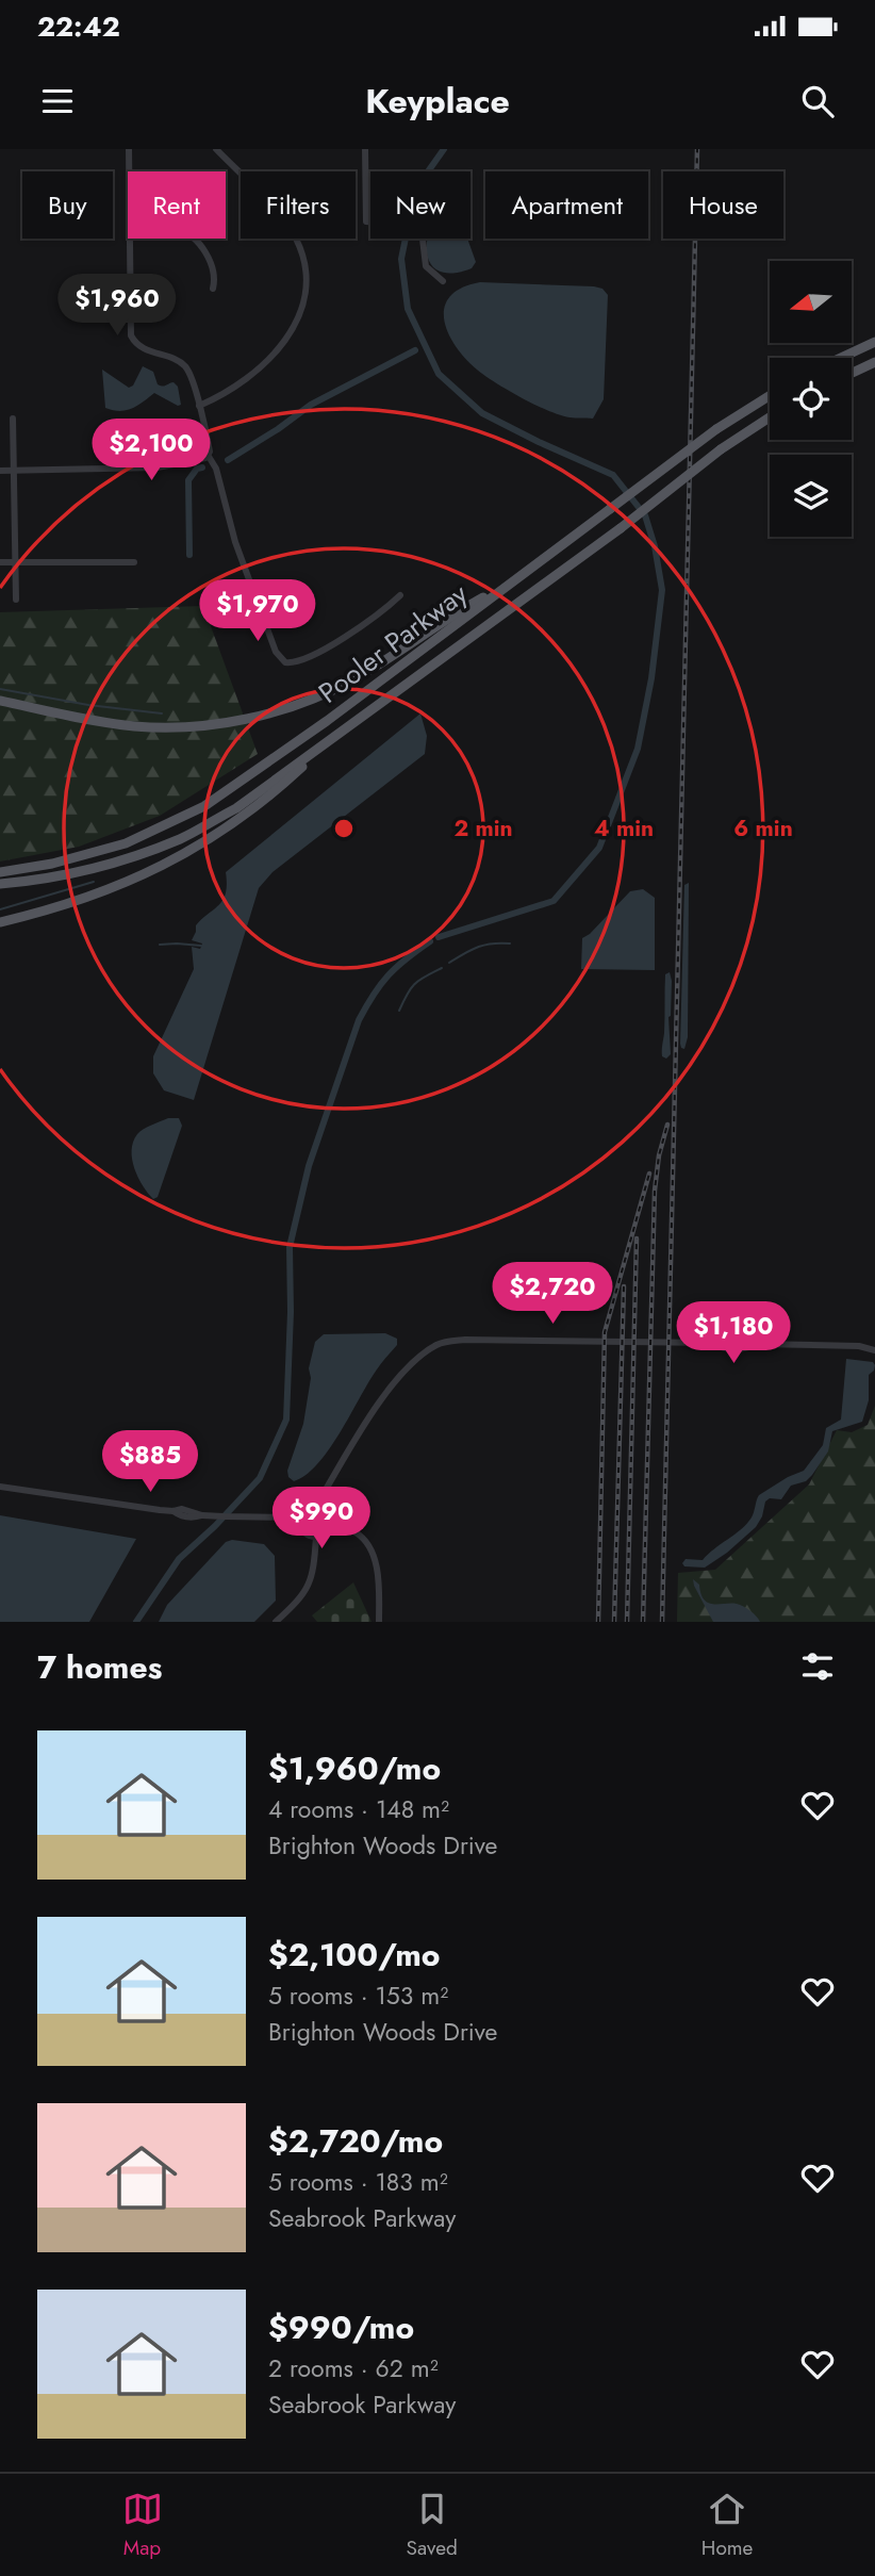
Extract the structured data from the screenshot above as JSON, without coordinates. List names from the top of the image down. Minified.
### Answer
{"streets":{"main road":["Pooler Parkway"]},"north":"left","page":{"status":"22:42","header":"Keyplace","chip":["Buy","Rent","Filters","New","Apartment","House"],"price":["$1,960","$2,100","$1,970","$2,720","$1,180","$885","$990"],"heading":"7 homes","list":[{"name":"$1,960/mo","note":"4 rooms · 148 m² · Brighton Woods Drive"},{"name":"$2,100/mo","note":"5 rooms · 153 m² · Brighton Woods Drive"},{"name":"$2,720/mo","note":"5 rooms · 183 m² · Seabrook Parkway"},{"name":"$990/mo","note":"2 rooms · 62 m² · Seabrook Parkway"}],"tabs":["Map","Saved","Home"]},"rings":["2 min","4 min","6 min"]}
